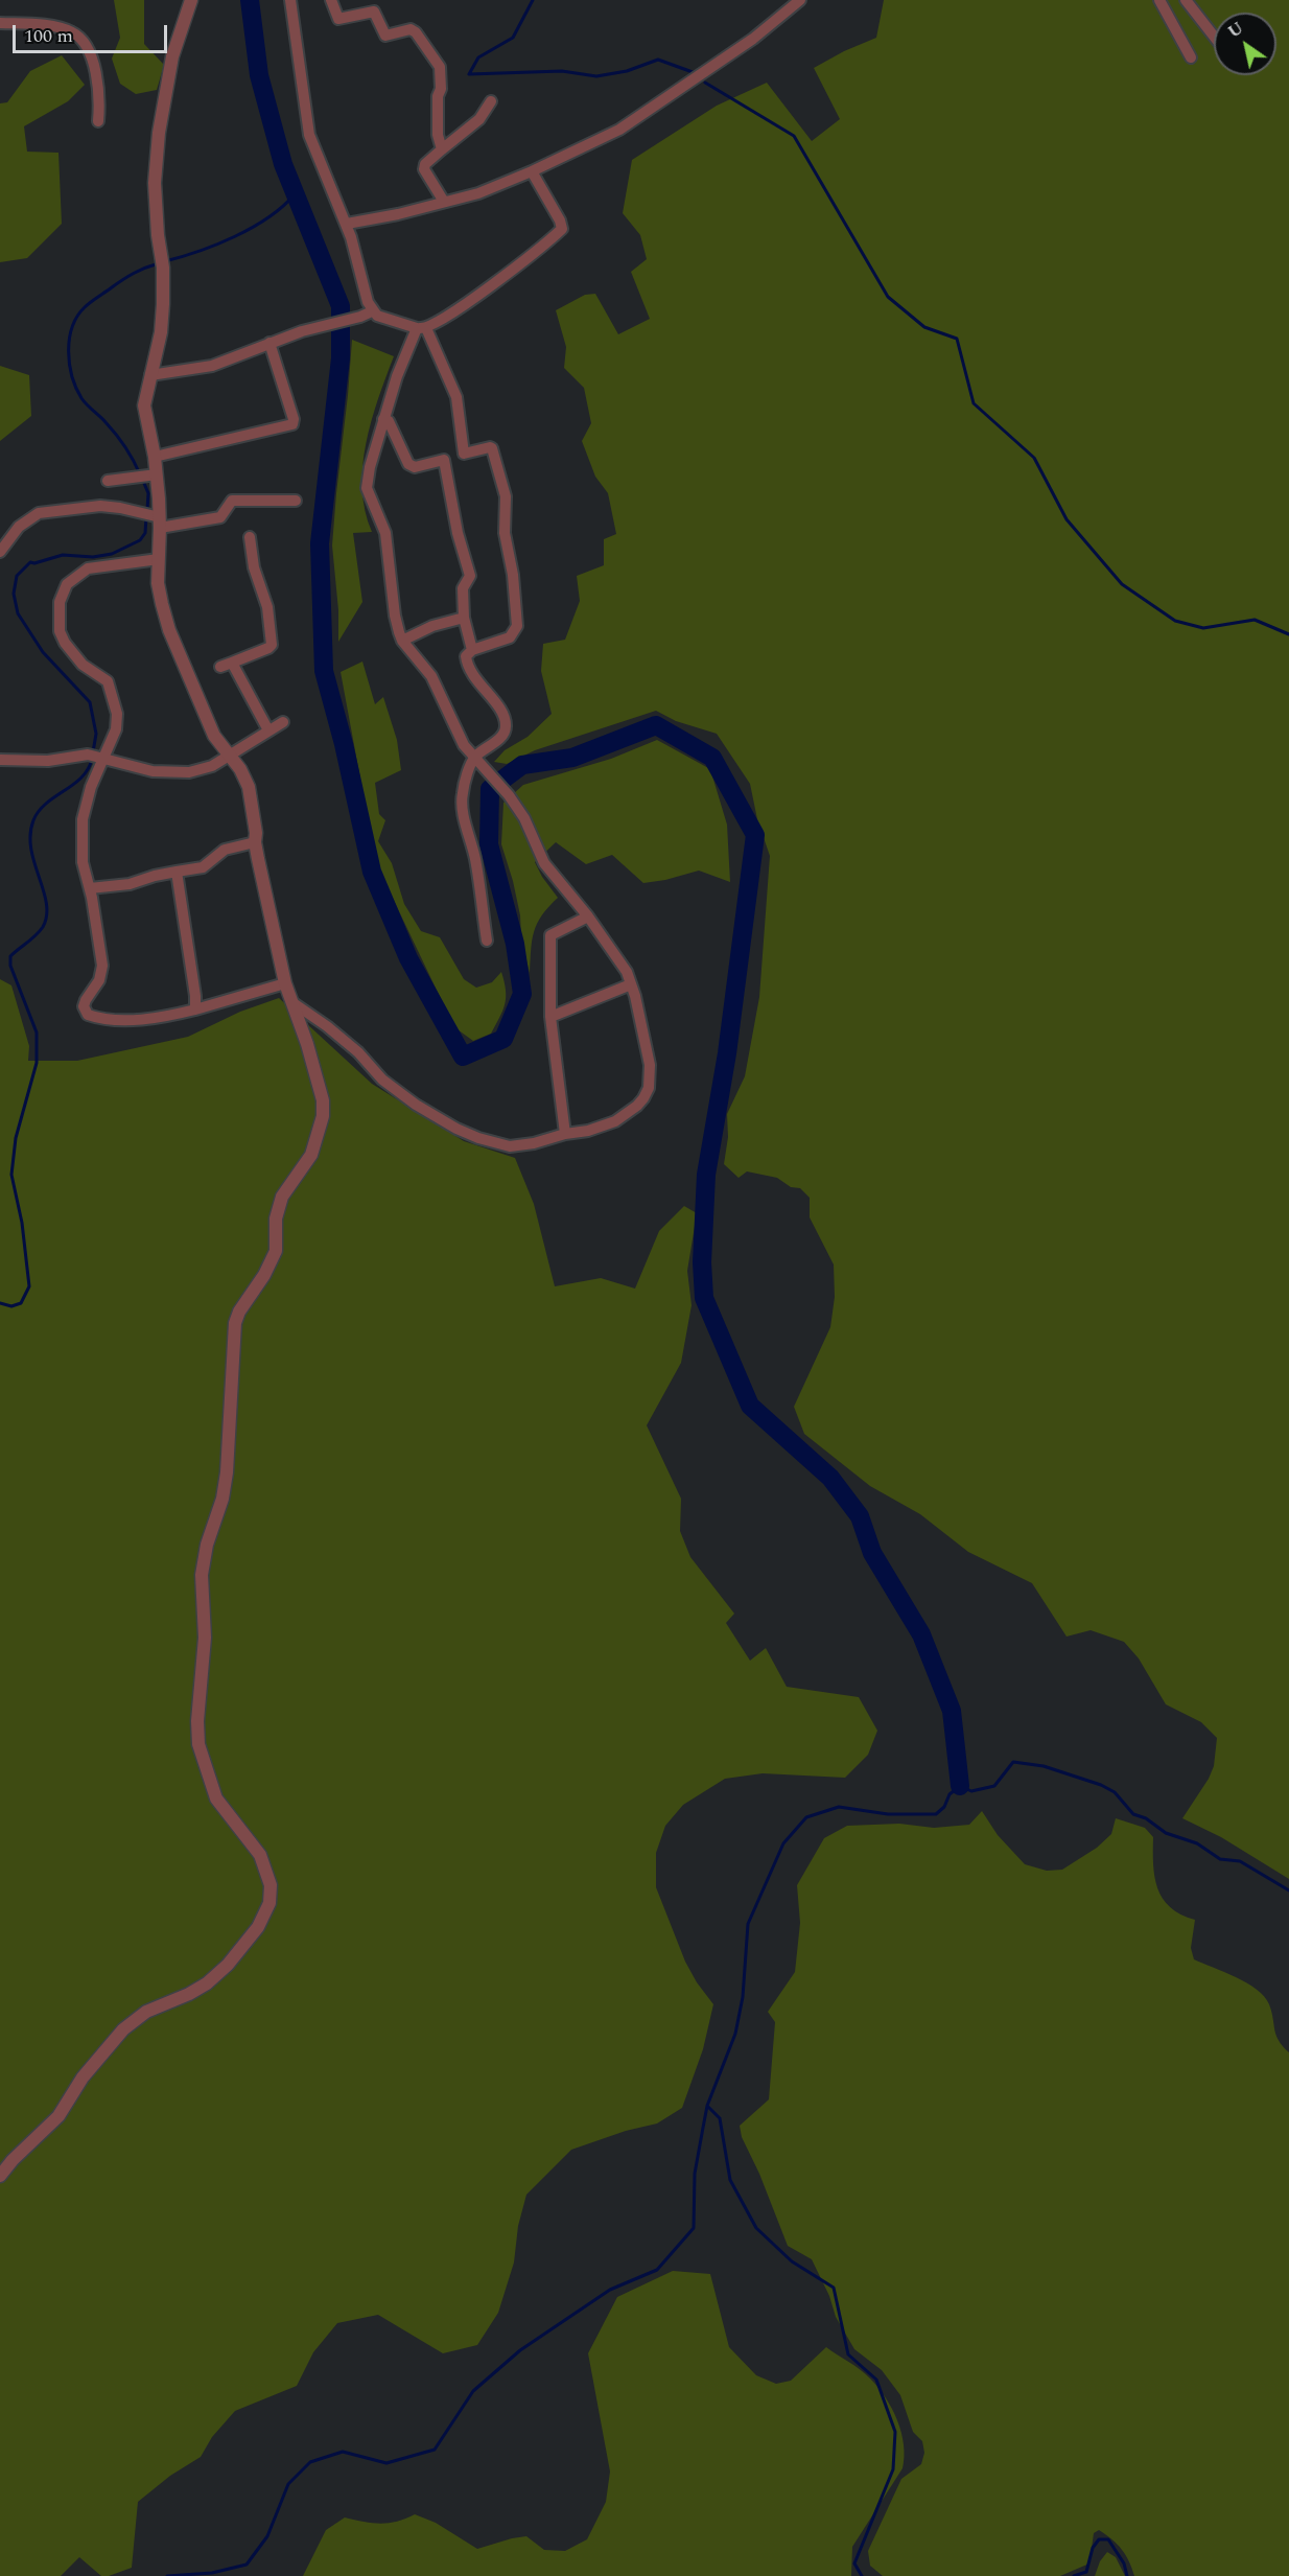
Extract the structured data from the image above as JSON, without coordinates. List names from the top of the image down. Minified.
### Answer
{"scale_bar":"100 m","north":"top left"}
